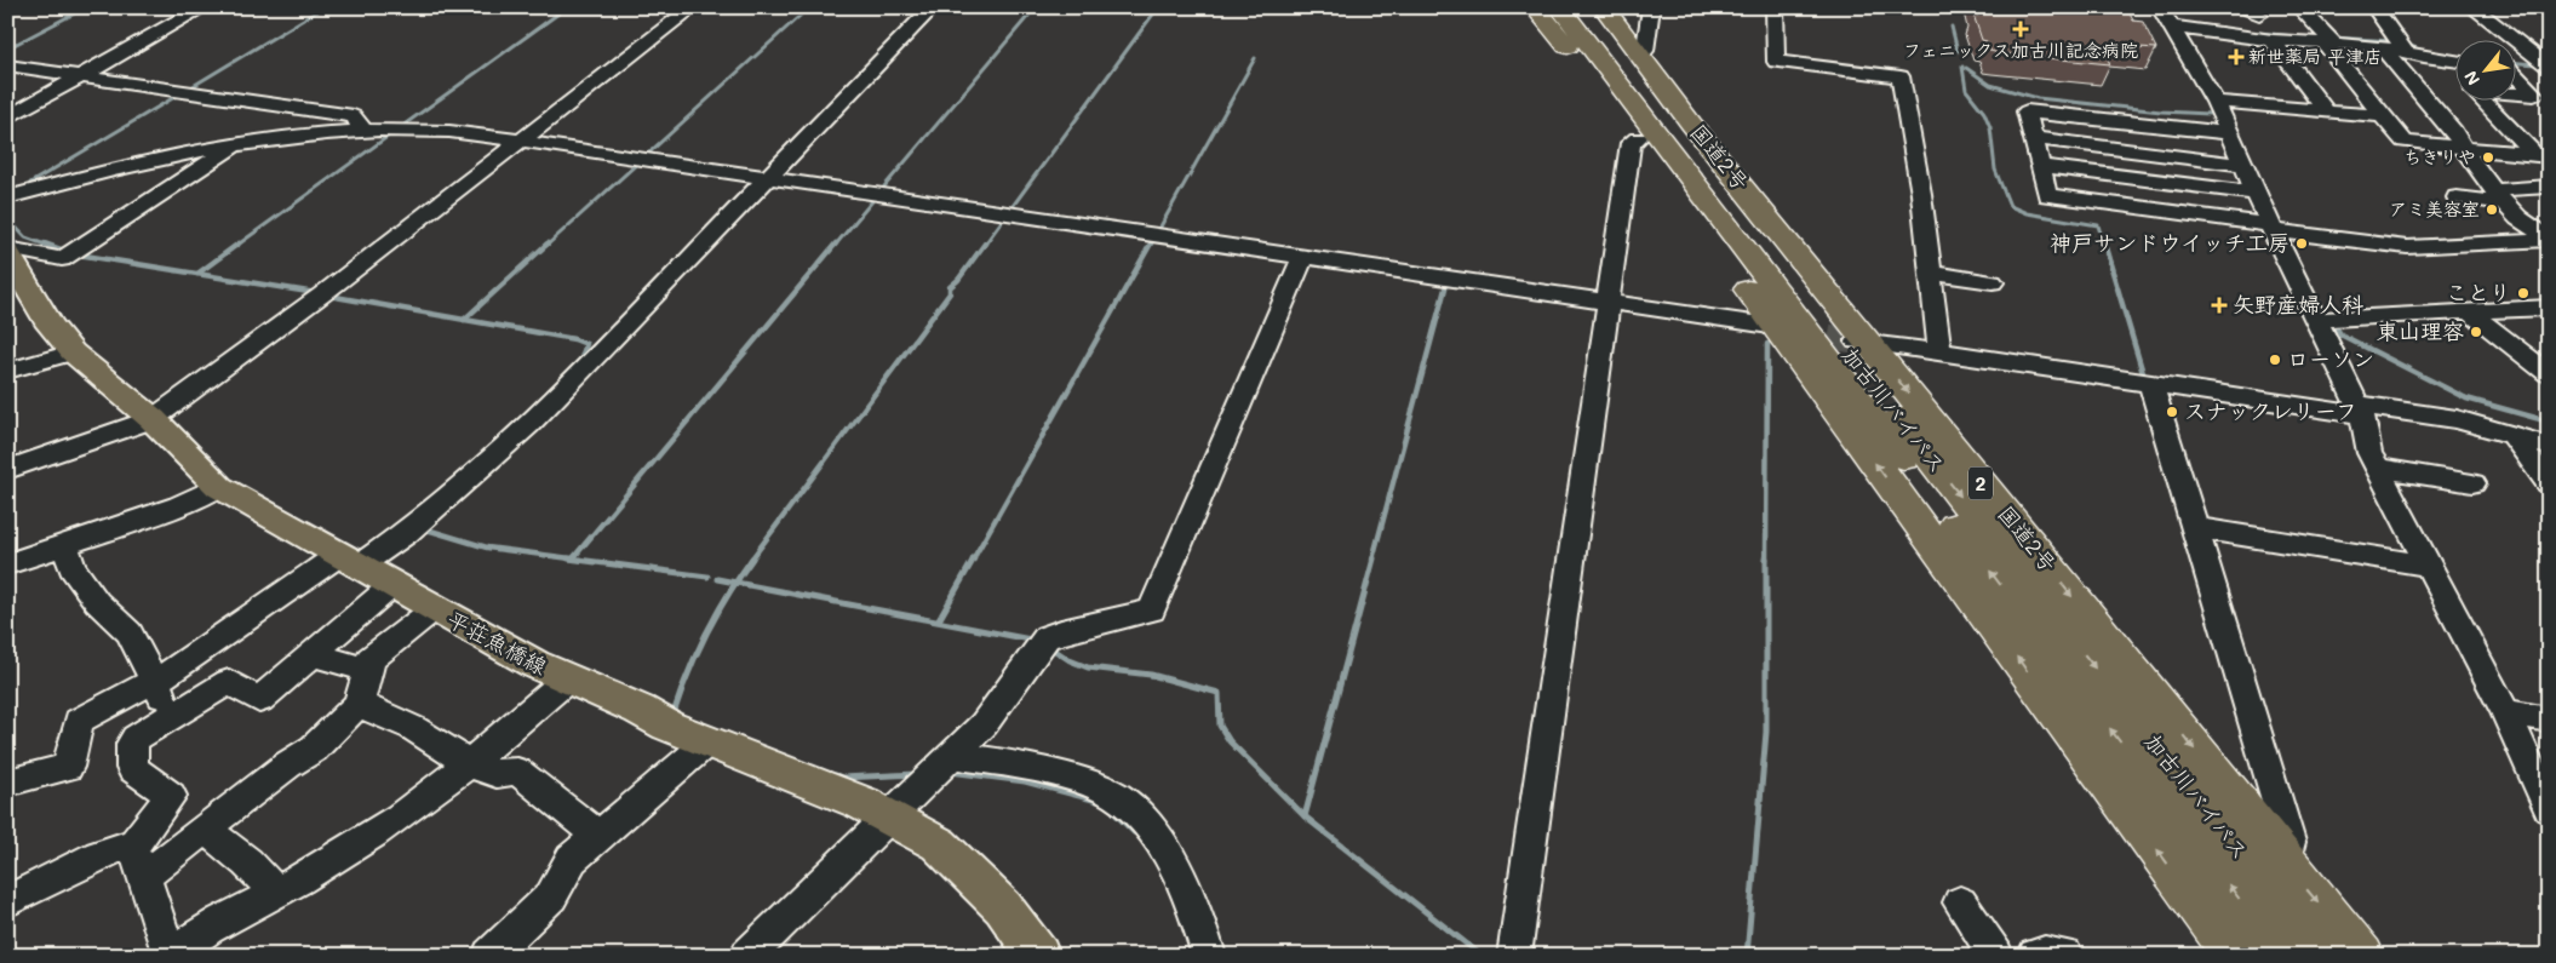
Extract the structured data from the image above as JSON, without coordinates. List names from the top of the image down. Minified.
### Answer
{"streets":{"highway":["国道2号","加古川バイパス","2"],"main road":["平荘魚橋線"]},"crossings":[["国道2号","加古川バイパス"]],"places":{"health":["フェニックス加古川記念病院","新世薬局 平津店","矢野産婦人科"],"other":["ちきりや","アミ美容室","神戸サンドウイッチ工房","ことり","東山理容","ローソン","スナックレリーフ"]},"north":"bottom left"}
